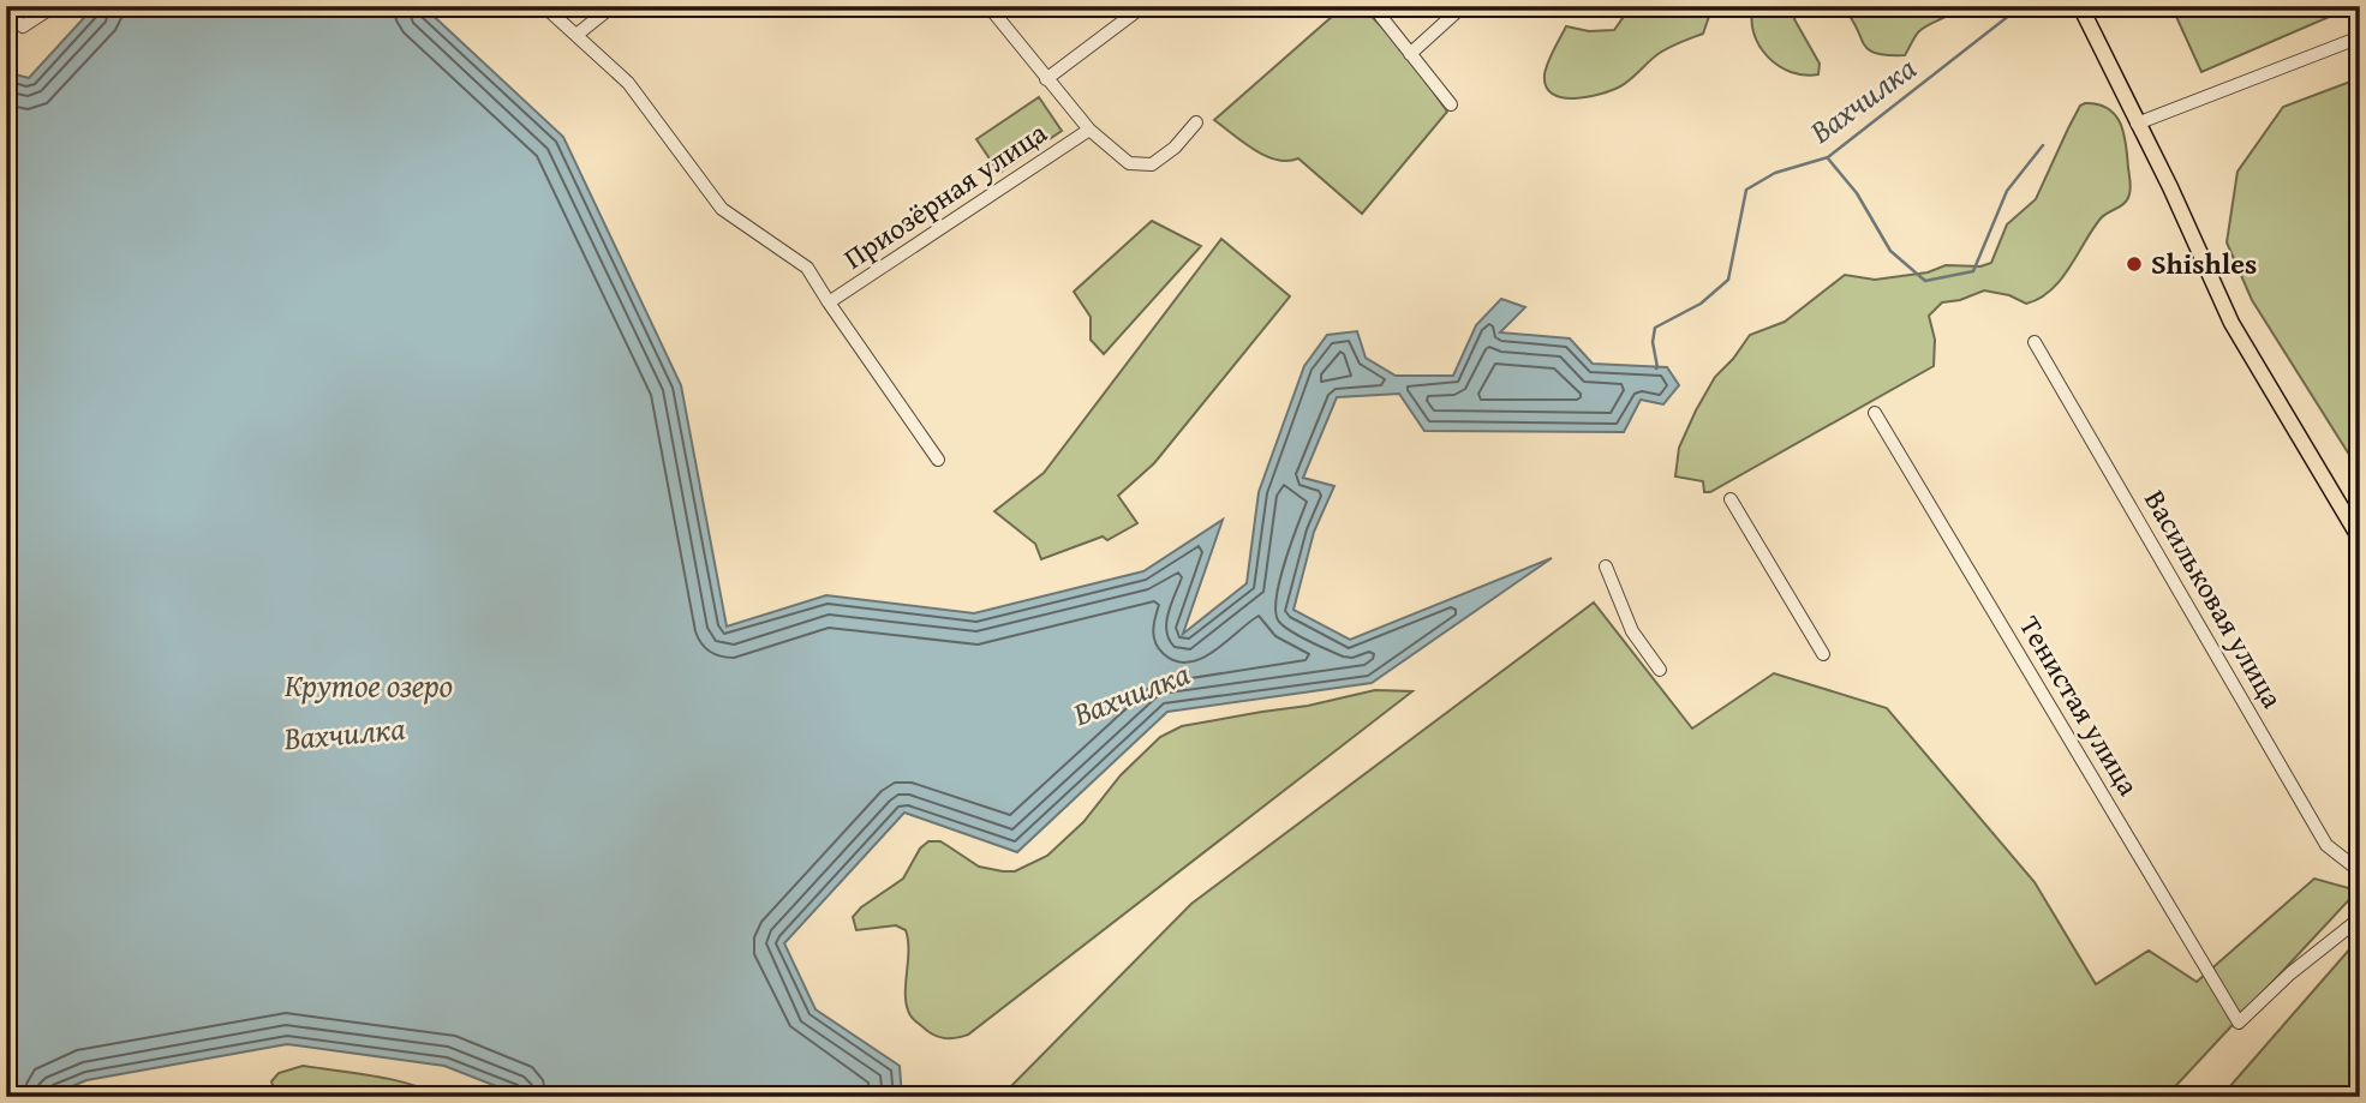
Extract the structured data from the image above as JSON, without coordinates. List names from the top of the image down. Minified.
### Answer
{"streets":{"street":["Приозёрная улица","Васильковая улица","Тенистая улица"]},"water":["Вахчилка","Крутое озеро"],"places":["Shishles"]}
